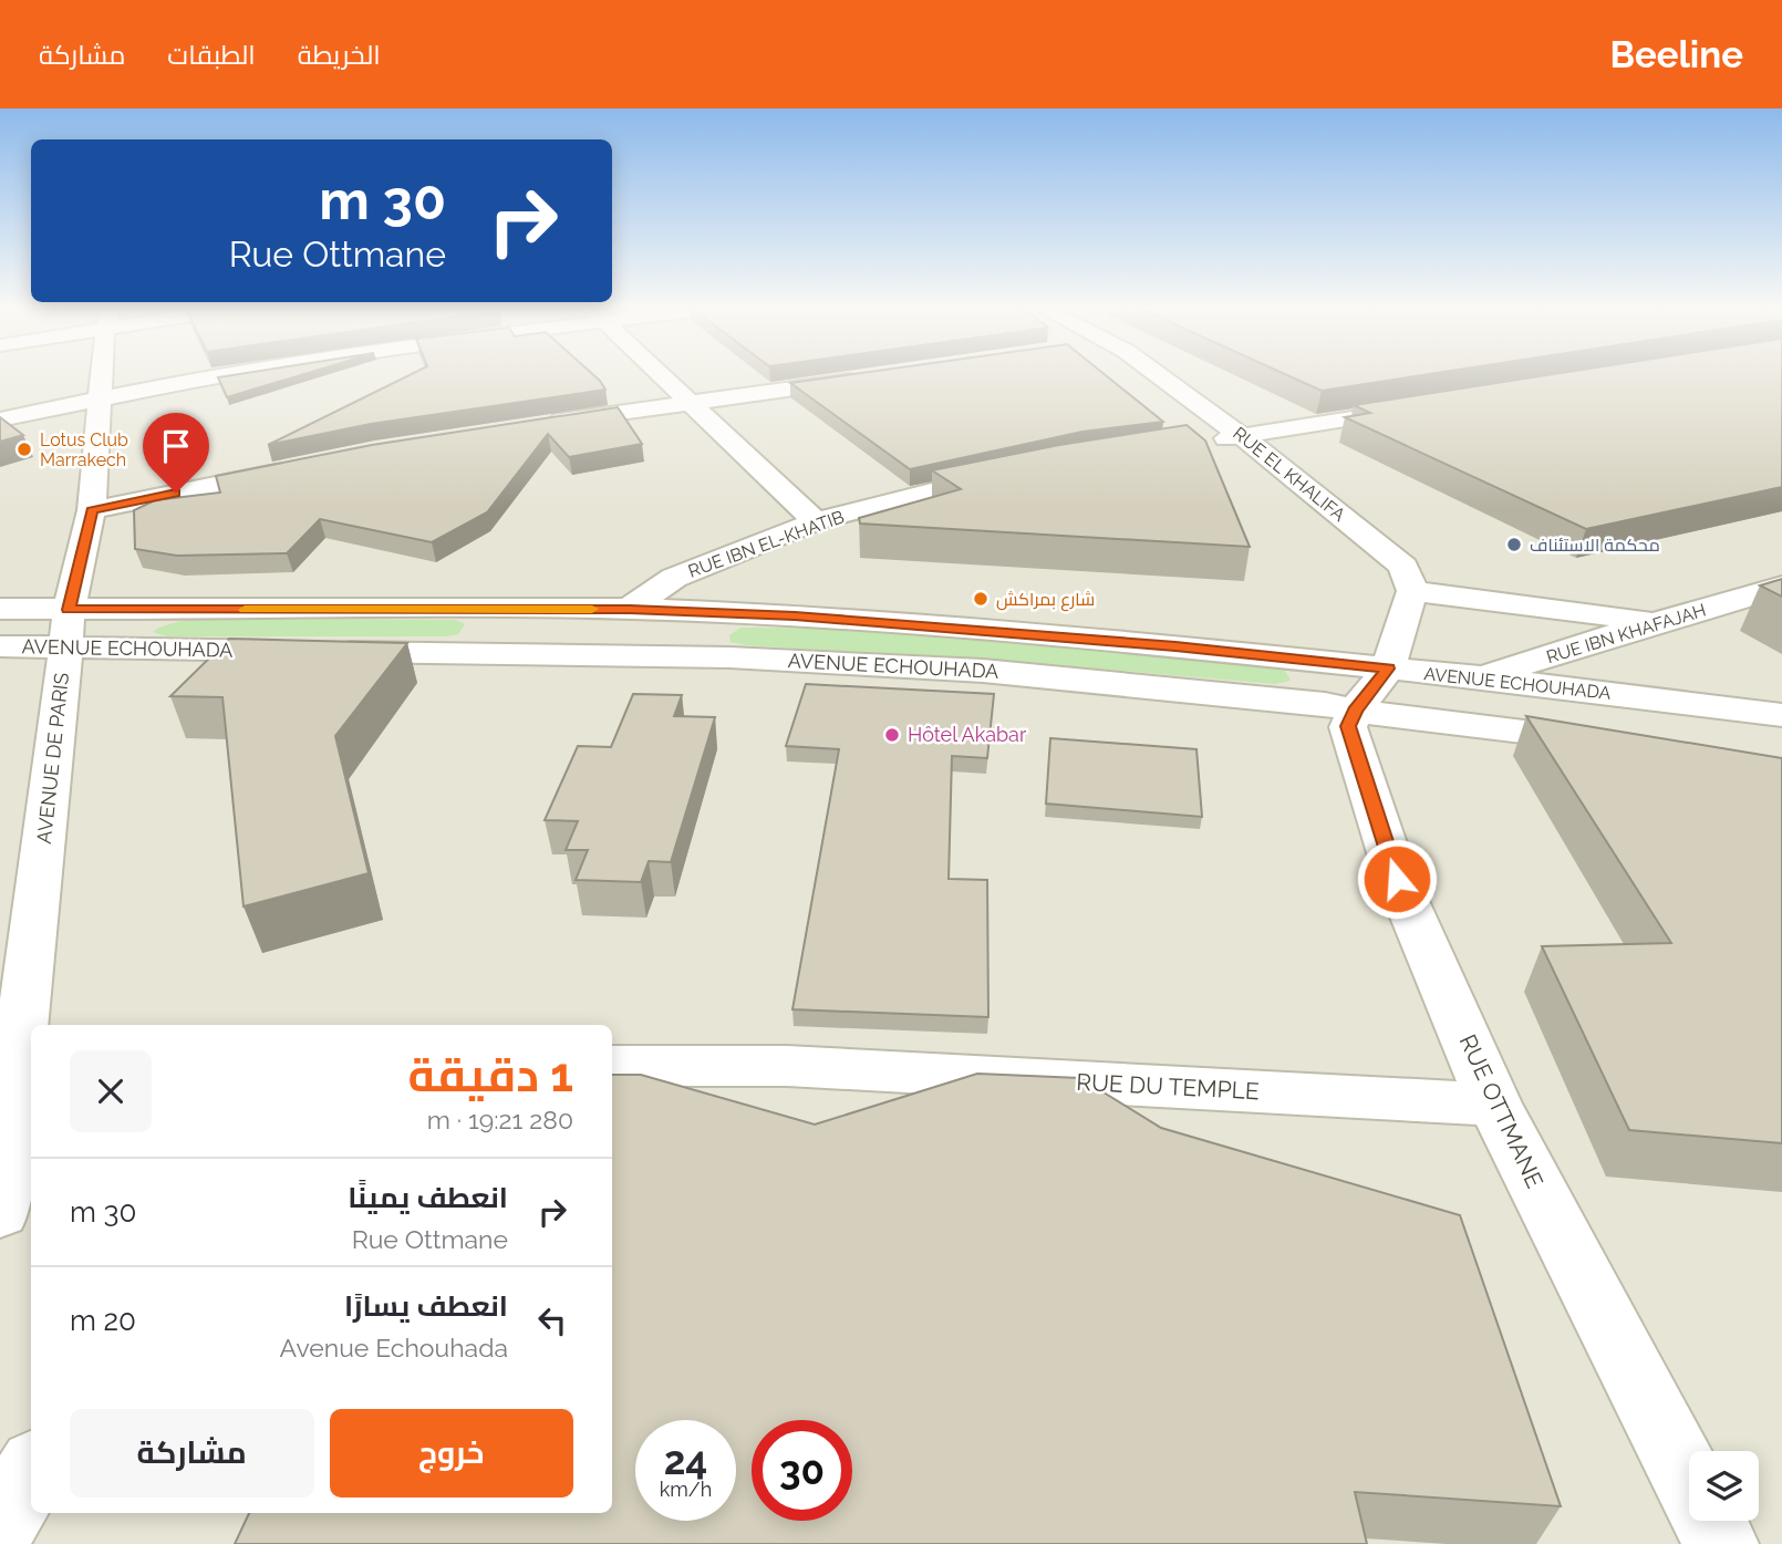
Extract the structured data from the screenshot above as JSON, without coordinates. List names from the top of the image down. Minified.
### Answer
{"streets":{"street":["RUE EL KHALIFA","RUE IBN EL-KHATIB","RUE IBN KHAFAJAH","AVENUE ECHOUHADA","AVENUE DE PARIS","RUE DU TEMPLE","RUE OTTMANE"]},"crossings":[["RUE IBN EL-KHATIB","AVENUE ECHOUHADA"],["RUE IBN KHAFAJAH","AVENUE ECHOUHADA"],["AVENUE ECHOUHADA","AVENUE DE PARIS"],["AVENUE ECHOUHADA","RUE OTTMANE"],["RUE DU TEMPLE","RUE OTTMANE"]],"places":["Lotus Club Marrakech","محكمة الاستئناف","شارع بمراكش","Hôtel Akabar"],"page":{"header":"Beeline","nav":["الخريطة","الطبقات","مشاركة"],"turn":["30 m","Rue Ottmane"],"heading":["1 دقيقة","280 m · 19:21"],"list":[{"name":"انعطف يمينًا","note":"Rue Ottmane","value":"30 m"},{"name":"انعطف يسارًا","note":"Avenue Echouhada","value":"20 m"}],"buttons":["خروج","مشاركة"],"speed":"24 km/h","limit":"30"}}
